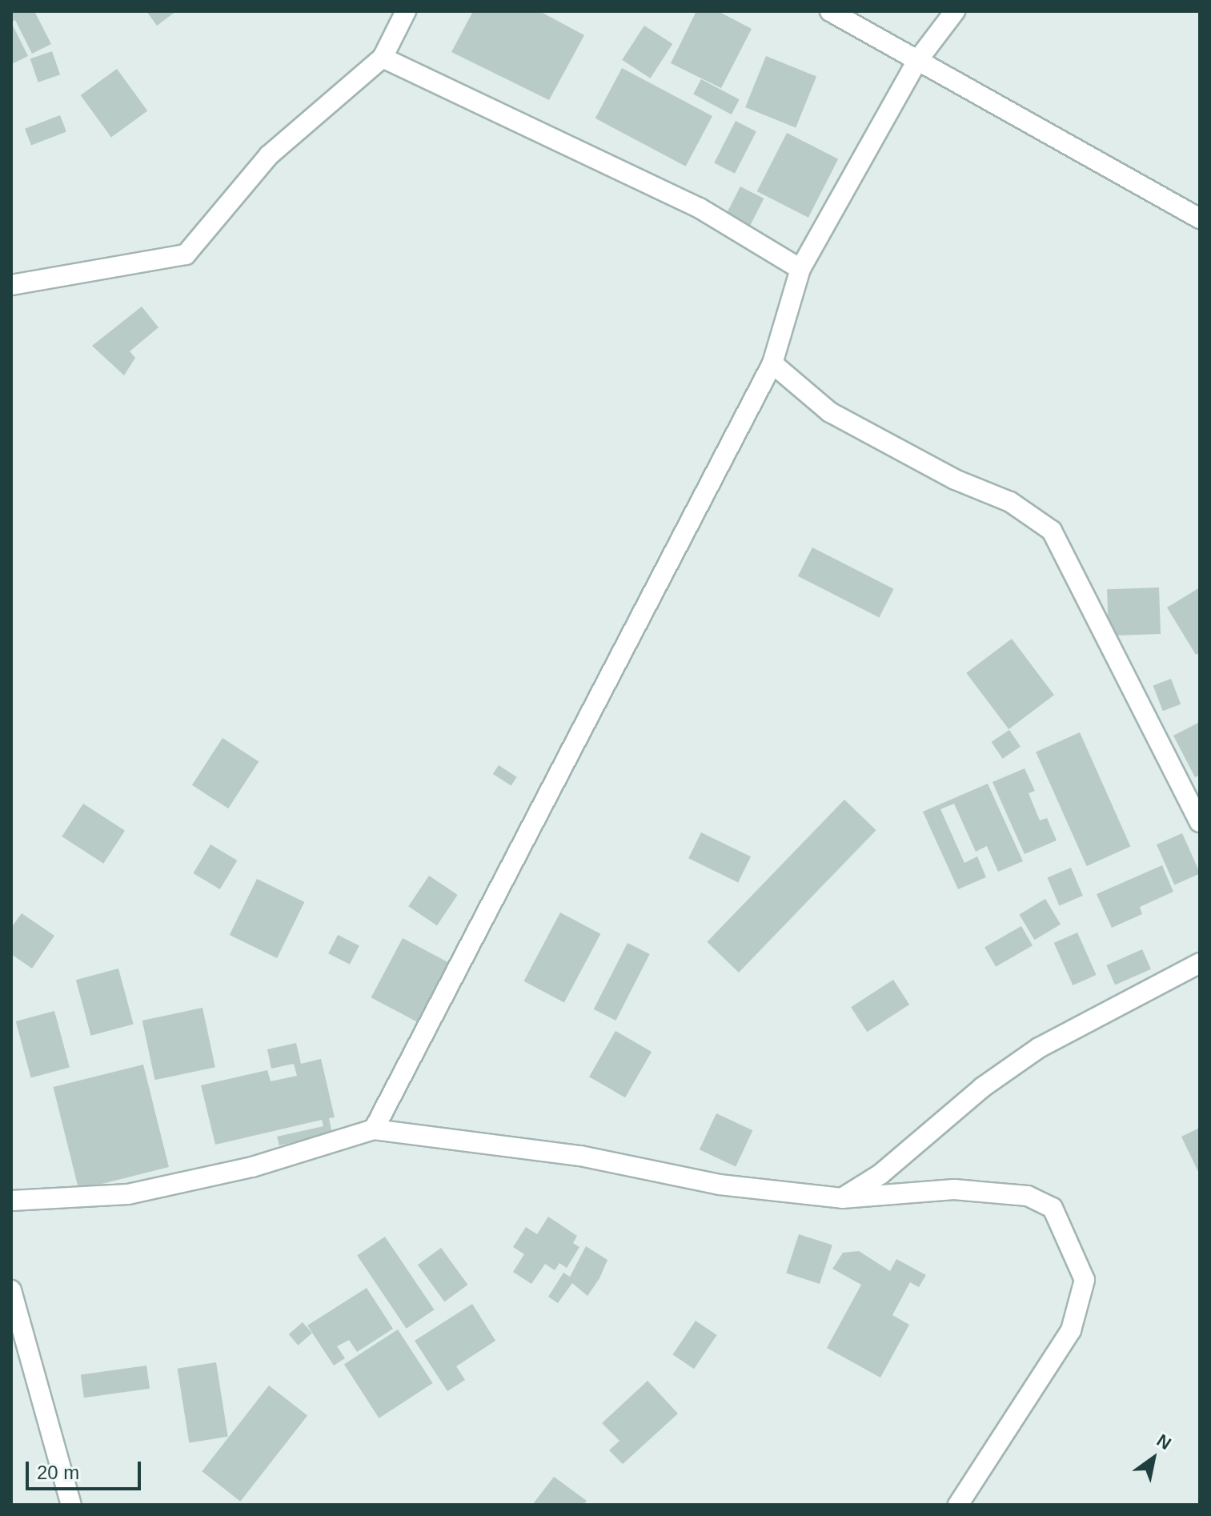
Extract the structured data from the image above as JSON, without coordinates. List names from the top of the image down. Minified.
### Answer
{"scale_bar":"20 m","north":"top right"}
